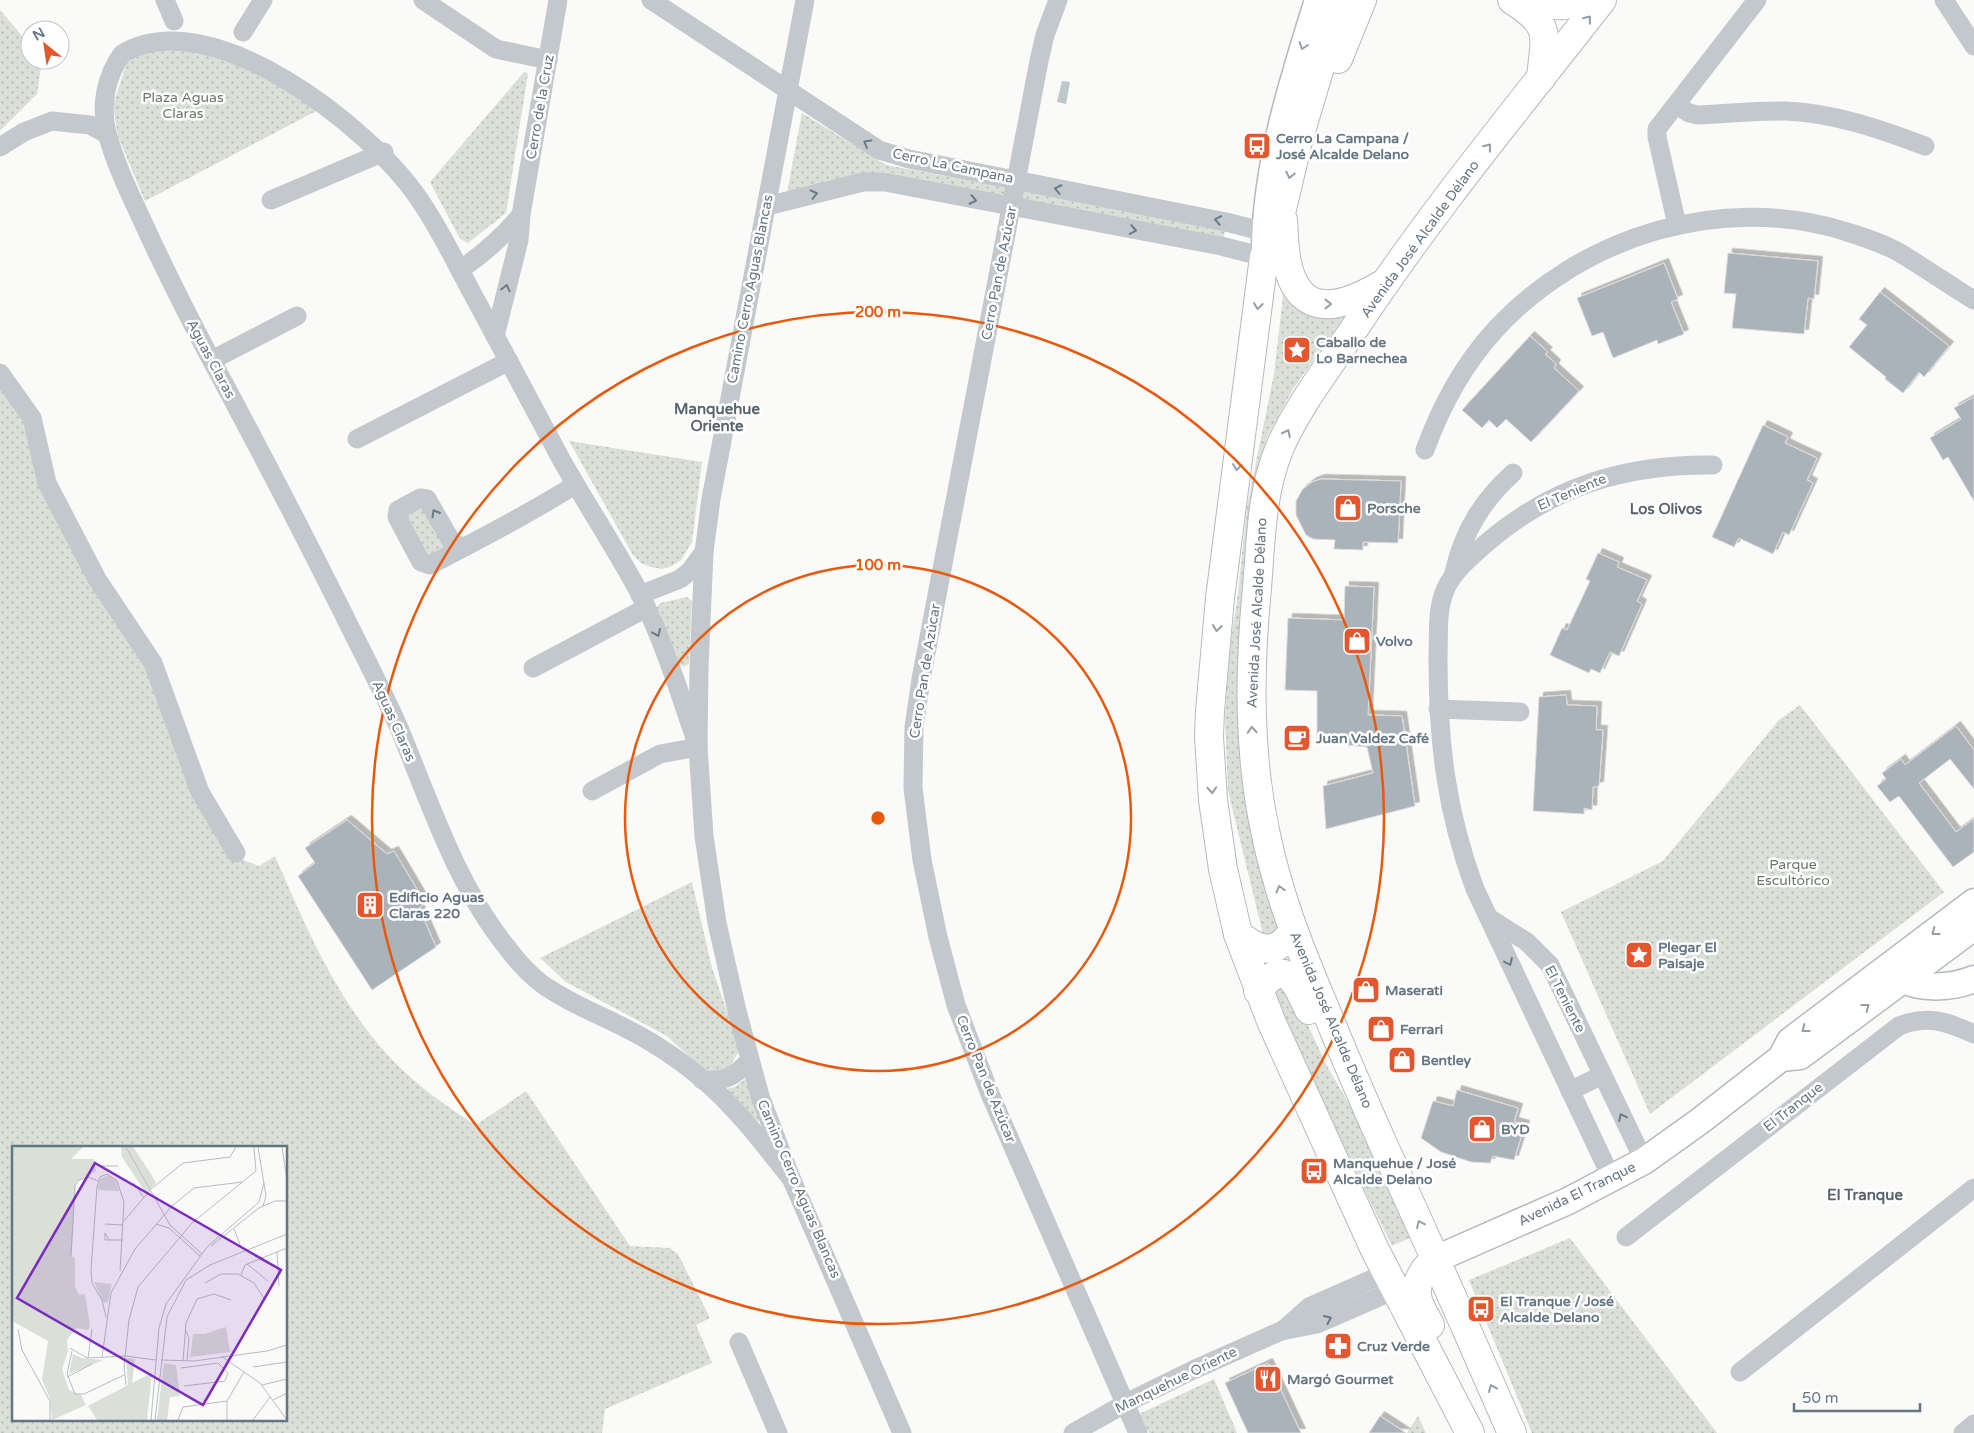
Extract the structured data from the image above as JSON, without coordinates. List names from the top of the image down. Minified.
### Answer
{"streets":{"main road":["Avenida José Alcalde Délano","Avenida El Tranque"],"street":["Cerro de la Cruz","Cerro La Campana","Cerro Pan de Azúcar","Camino Cerro Aguas Blancas","Aguas Claras","El Teniente","El Tranque","Manquehue Oriente"]},"crossings":[["Cerro La Campana","Cerro Pan de Azúcar"],["Cerro La Campana","Camino Cerro Aguas Blancas"],["Avenida José Alcalde Délano","Avenida El Tranque"],["Cerro Pan de Azúcar","Manquehue Oriente"],["Camino Cerro Aguas Blancas","Aguas Claras"],["El Teniente","Avenida El Tranque"]],"districts":["Manquehue Oriente","Los Olivos","El Tranque"],"parks":["Plaza Aguas Claras","Parque Escultórico"],"places":{"bus stop":["Cerro La Campana / José Alcalde Delano","Manquehue / José Alcalde Delano","El Tranque / José Alcalde Delano"],"place":["Caballo de Lo Barnechea","Plegar El Paisaje"],"shop":["Porsche","Volvo","Maserati","Ferrari","Bentley","BYD"],"cafe":["Juan Valdez Café"],"building":["Edificio Aguas Claras 220"],"pharmacy":["Cruz Verde"],"restaurant":["Margó Gourmet"]},"scale_bar":"50 m","north":"top left","rings":["200 m","100 m"]}
